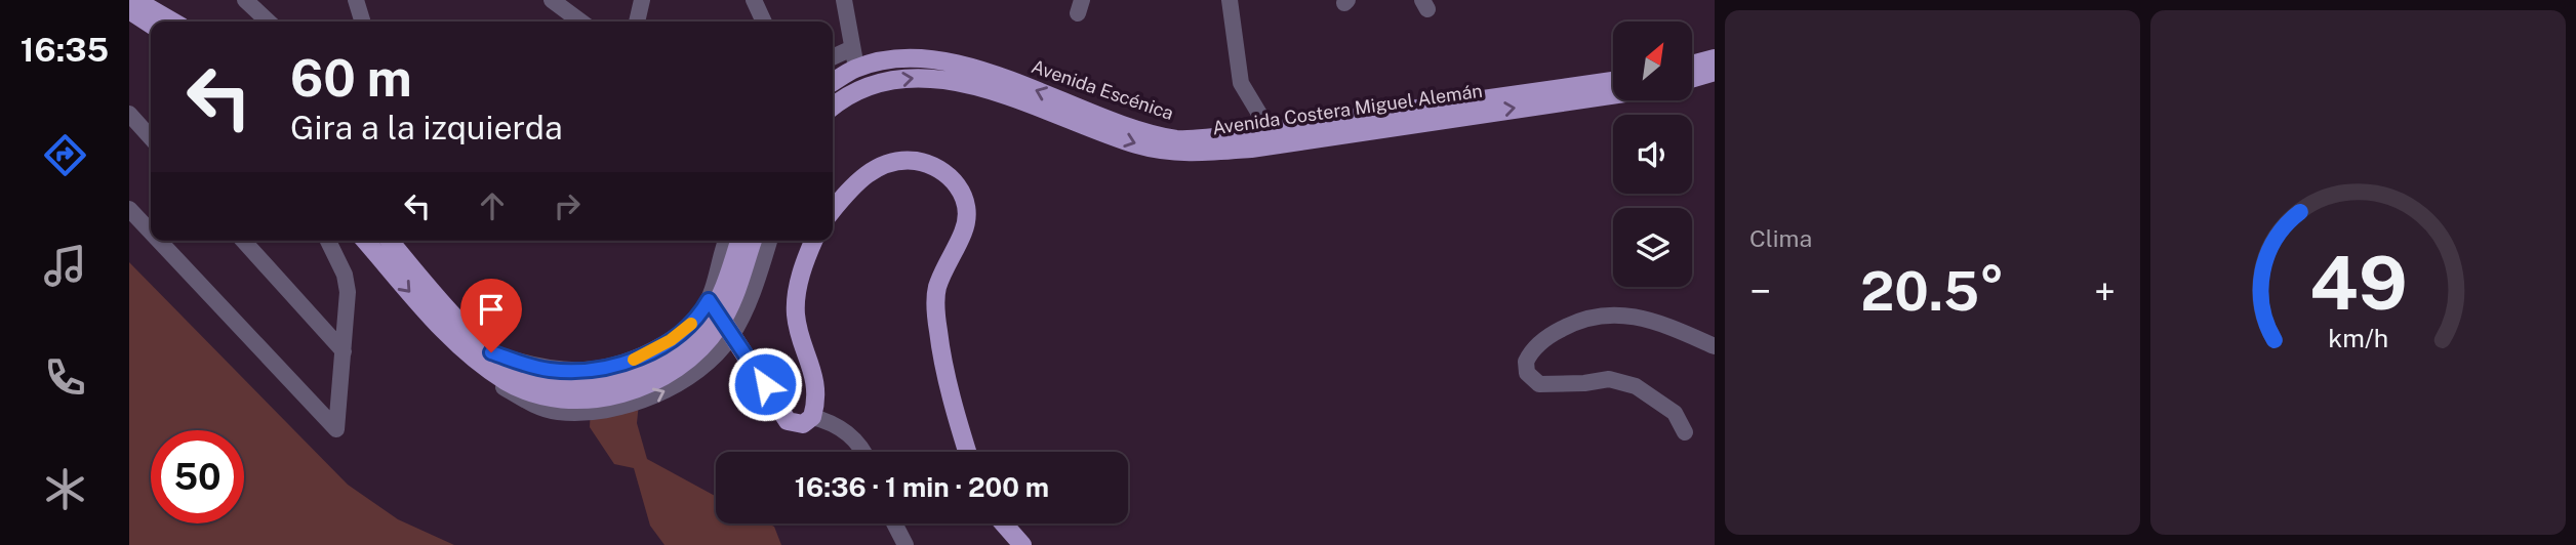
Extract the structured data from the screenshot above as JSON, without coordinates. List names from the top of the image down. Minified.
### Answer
{"streets":{"main road":["Avenida Escénica","Avenida Costera Miguel Alemán"]},"one_way":["Avenida Escénica","Avenida Costera Miguel Alemán"],"north":"top right","page":{"tabs":"16:35","tile":"Clima","turn":["60 m","Gira a la izquierda"],"heat":["−","20.5°","+"],"limit":"50","trip":"16:36 · 1 min · 200 m","gauge":["49","km/h"]}}
